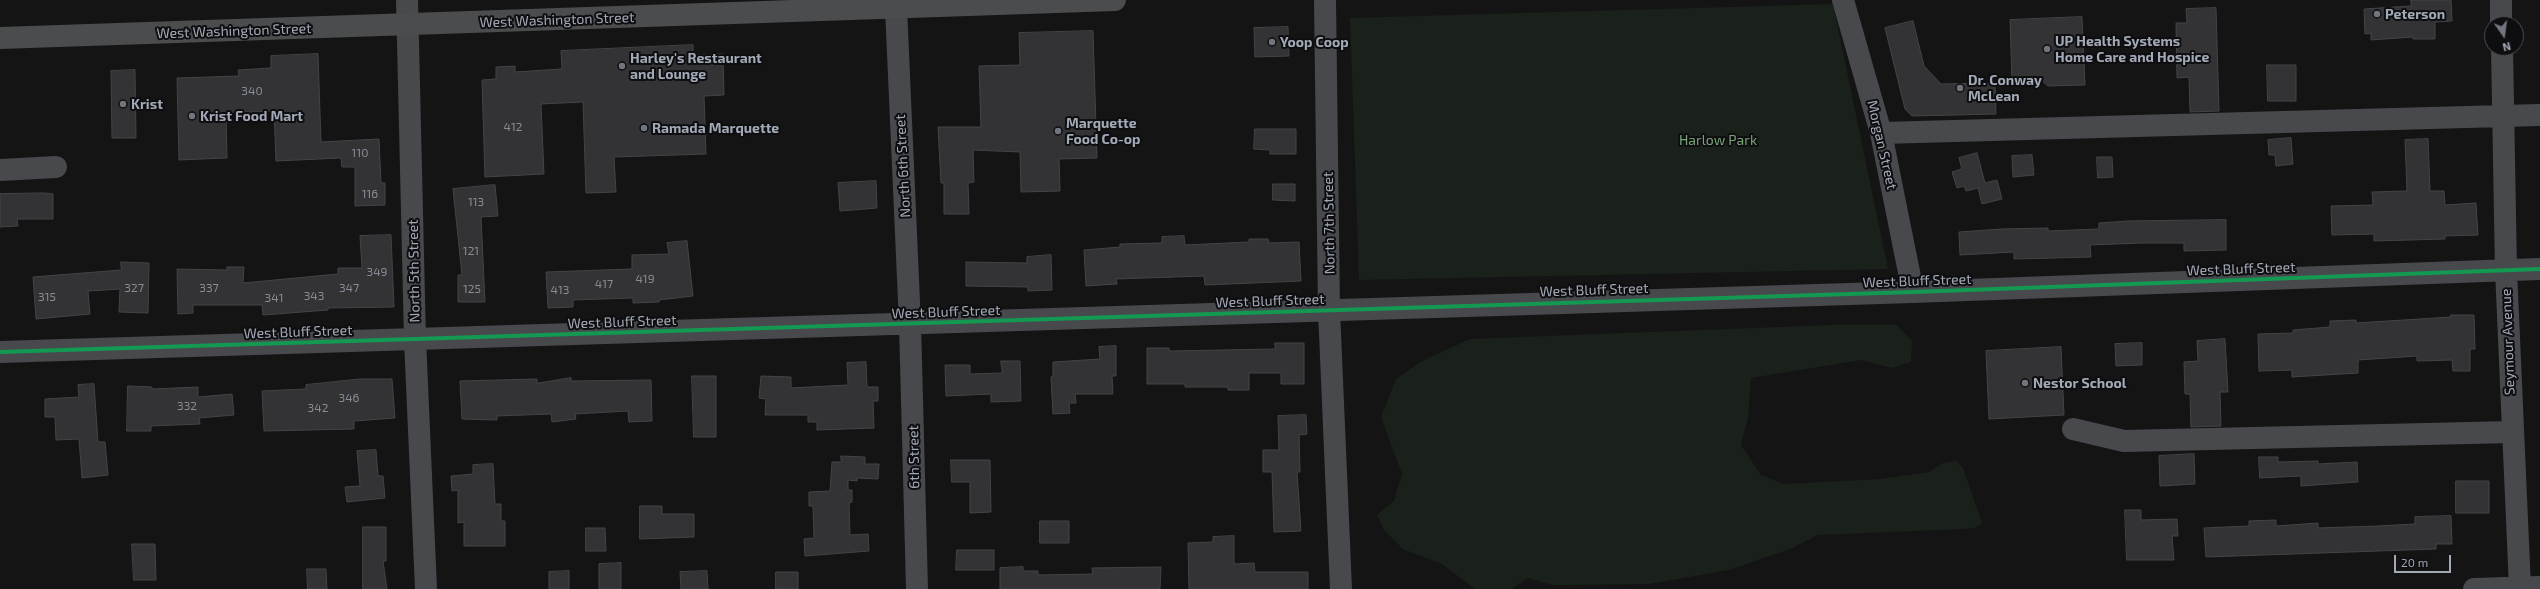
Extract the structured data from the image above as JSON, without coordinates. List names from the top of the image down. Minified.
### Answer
{"streets":{"main road":["West Washington Street"],"street":["Morgan Street","North 6th Street","North 7th Street","West Bluff Street","North 5th Street","Seymour Avenue","6th Street"]},"crossings":[["West Washington Street","North 6th Street"],["West Washington Street","North 5th Street"],["Morgan Street","West Bluff Street"],["North 6th Street","West Bluff Street"],["North 6th Street","6th Street"],["North 7th Street","West Bluff Street"],["West Bluff Street","North 5th Street"],["West Bluff Street","Seymour Avenue"],["West Bluff Street","6th Street"]],"parks":["Harlow Park"],"places":["Peterson","Yoop Coop","UP Health Systems Home Care and Hospice","Harley's Restaurant and Lounge","Dr. Conway McLean","Krist","Krist Food Mart","Ramada Marquette","Marquette Food Co-op","Nestor School"],"house_numbers":["340","412","110","116","113","121","349","419","417","327","337","347","125","413","343","315","341","346","332","342"],"scale_bar":"20 m","north":"bottom"}
